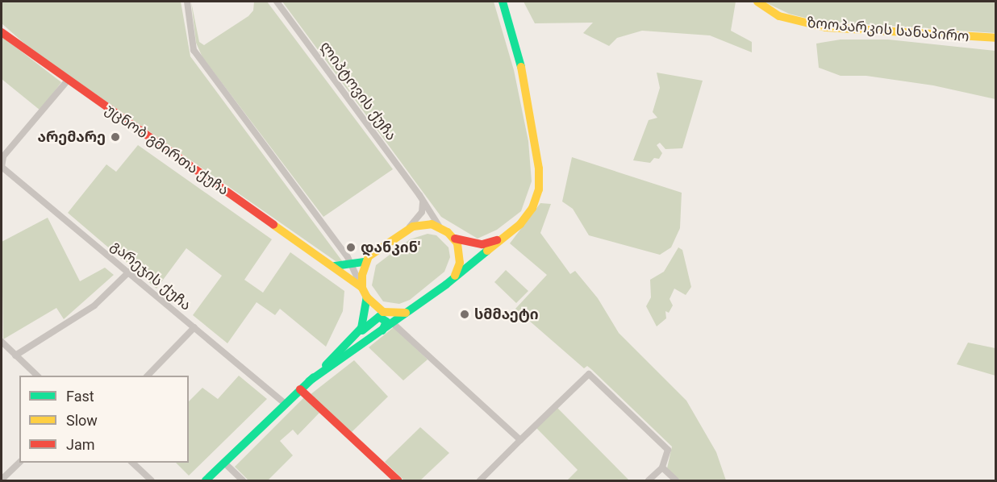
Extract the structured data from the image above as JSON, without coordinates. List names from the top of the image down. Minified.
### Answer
{"streets":{"main road":["ზოოპარკის სანაპირო","უცნობ გმირთა ქუჩა"],"street":["ლიპტოვის ქუჩა","გარეჯის ქუჩა"]},"crossings":[["ლიპტოვის ქუჩა","უცნობ გმირთა ქუჩა"]],"places":["არემარე","დანკინ'","სმმაეტი"],"legend":["Fast","Slow","Jam"]}
